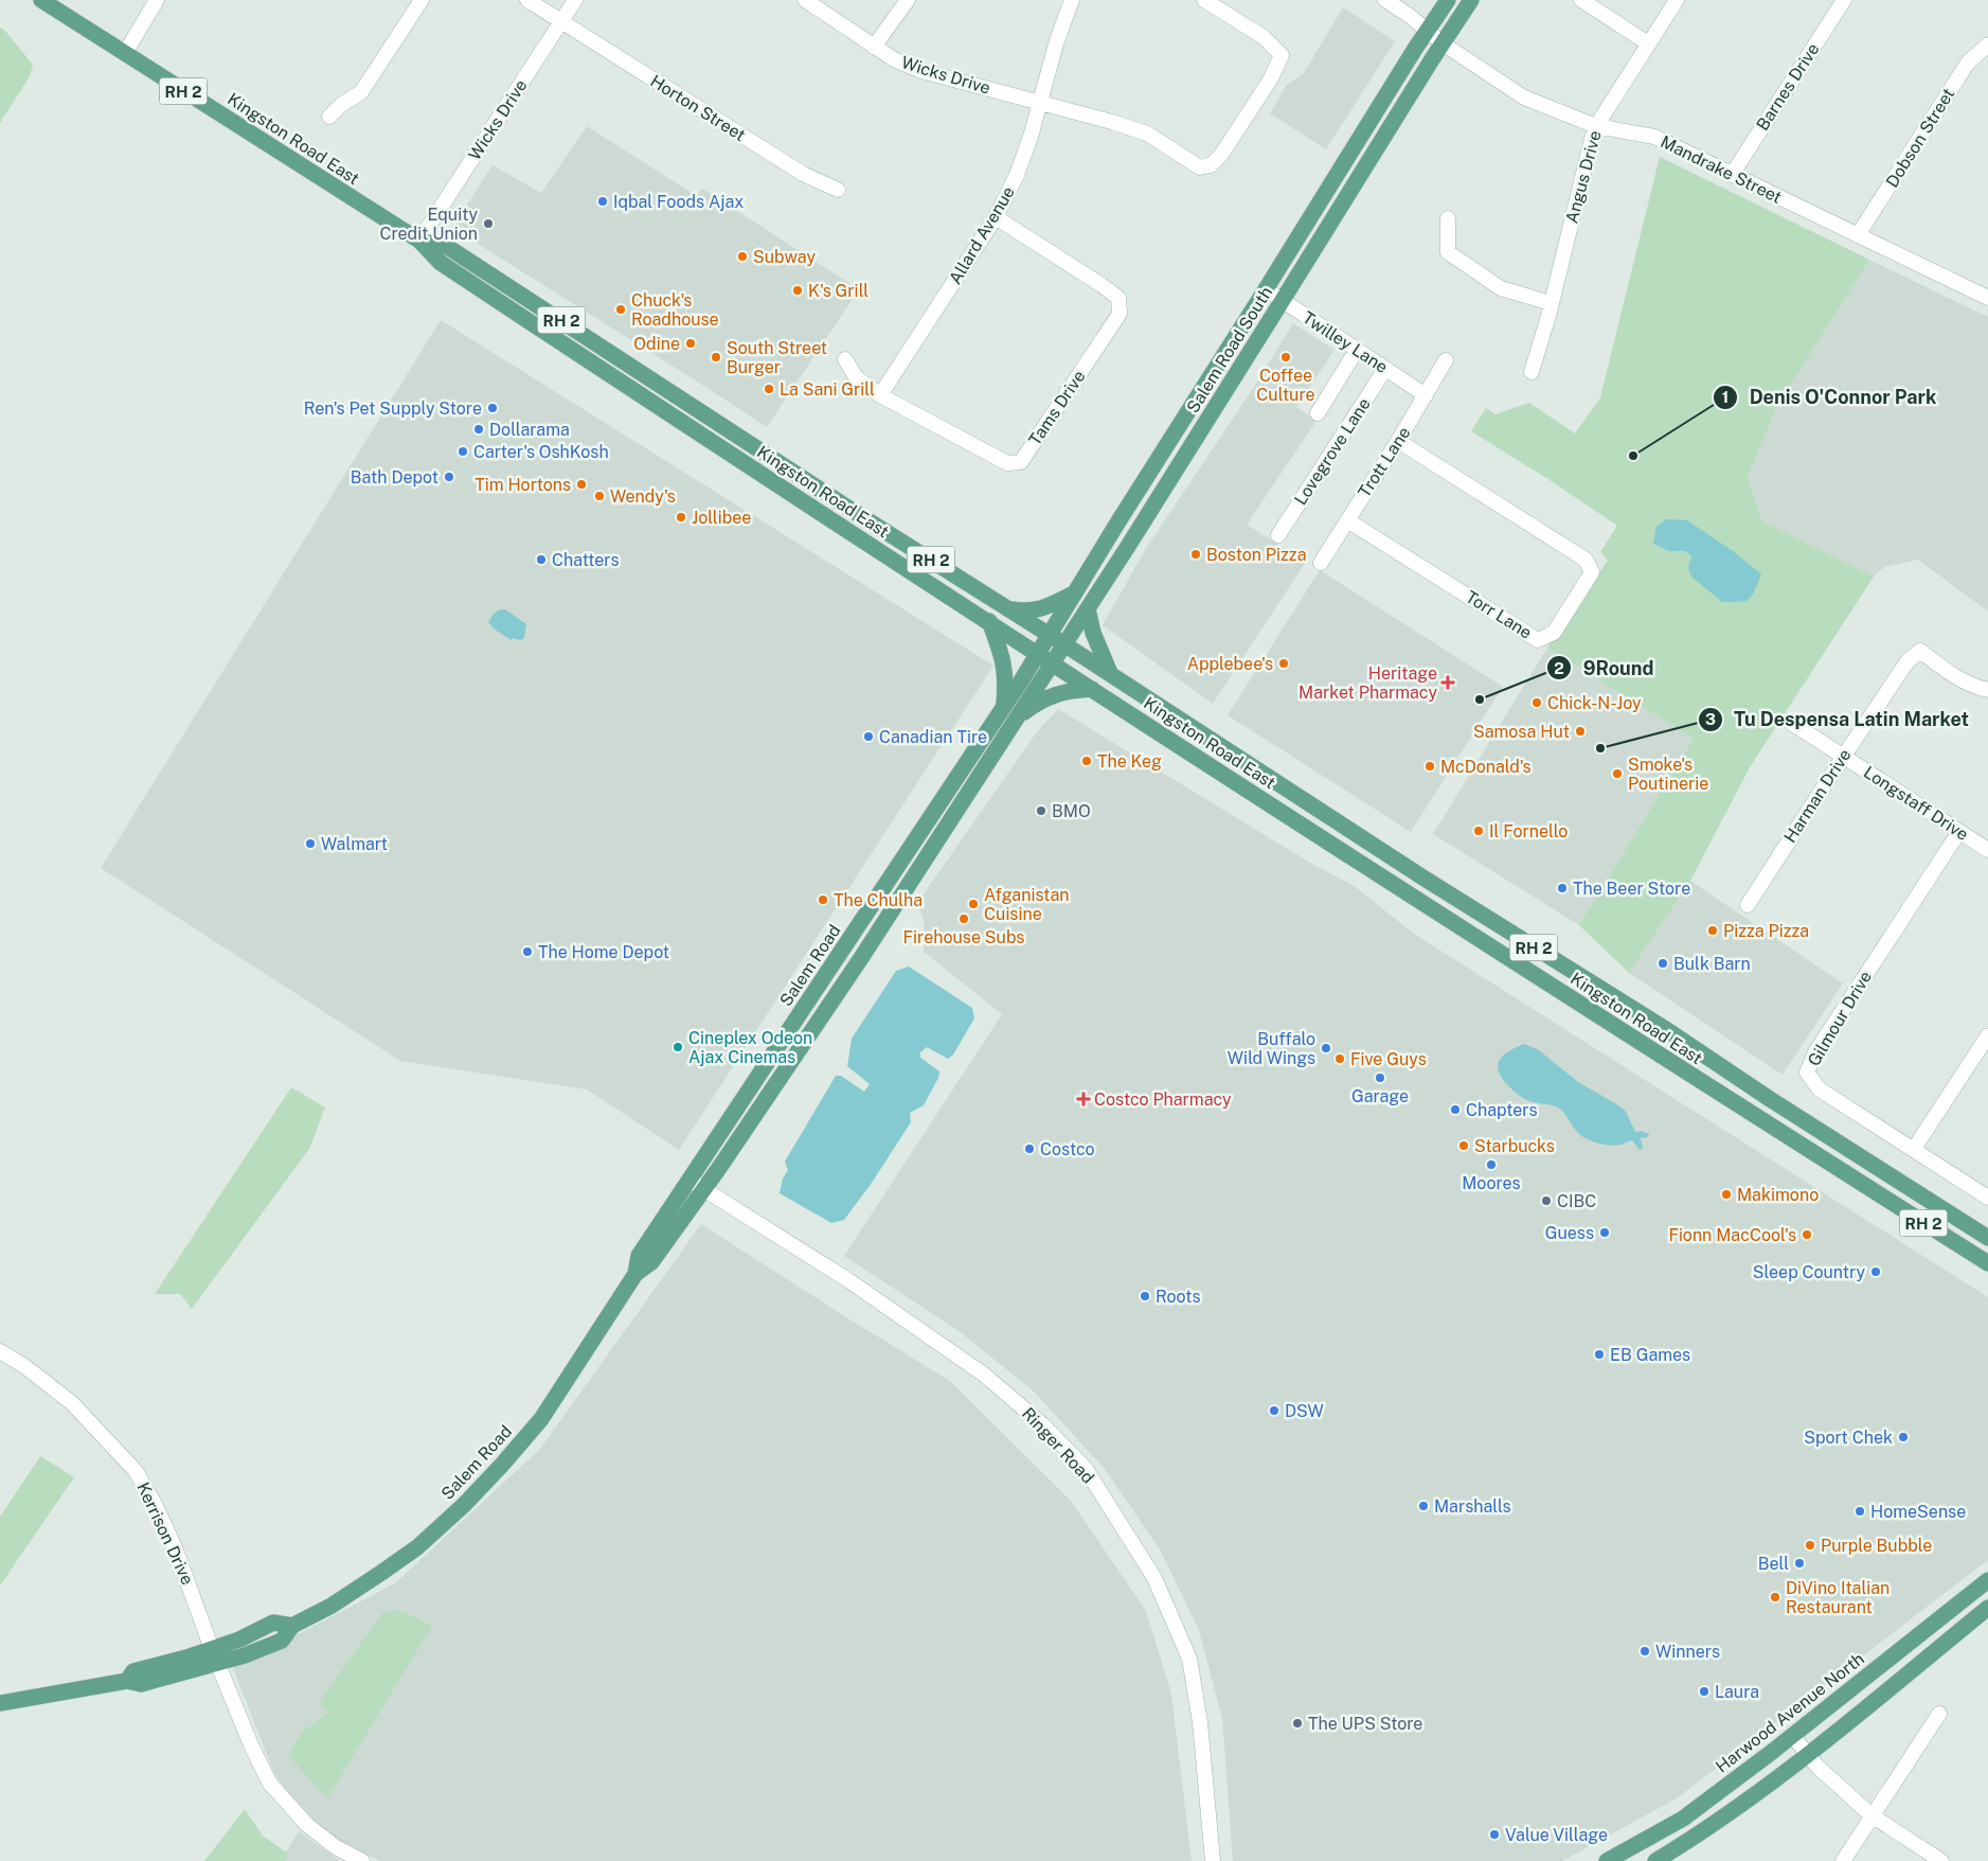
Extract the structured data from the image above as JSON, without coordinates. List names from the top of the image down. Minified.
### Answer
{"streets":{"main road":["RH 2","Kingston Road East","Salem Road South","Salem Road","Harwood Avenue North"],"street":["Wicks Drive","Barnes Drive","Horton Street","Dobson Street","Mandrake Street","Angus Drive","Allard Avenue","Twilley Lane","Tams Drive","Lovegrove Lane","Trott Lane","Torr Lane","Harman Drive","Longstaff Drive","Gilmour Drive","Ringer Road","Kerrison Drive"]},"crossings":[["Wicks Drive","Horton Street"],["Wicks Drive","Kingston Road East"],["Wicks Drive","Allard Avenue"],["Barnes Drive","Mandrake Street"],["Dobson Street","Mandrake Street"],["Kingston Road East","Salem Road South"],["Mandrake Street","Angus Drive"],["Mandrake Street","Salem Road South"],["Allard Avenue","Tams Drive"],["Twilley Lane","Salem Road South"],["Twilley Lane","Lovegrove Lane"],["Twilley Lane","Trott Lane"],["Salem Road South","Salem Road"],["Trott Lane","Torr Lane"],["Harman Drive","Longstaff Drive"],["Longstaff Drive","Gilmour Drive"],["Salem Road","Ringer Road"],["Salem Road","Kerrison Drive"]],"places":{"other":["Iqbal Foods Ajax","Equity Credit Union","Subway","K's Grill","Chuck's Roadhouse","Odine","South Street Burger","Coffee Culture","La Sani Grill","Ren's Pet Supply Store","Dollarama","Carter's OshKosh","Denis O'Connor Park","Bath Depot","Tim Hortons","Wendy's","Jollibee","Boston Pizza","Chatters","Applebee's","9Round","Chick-N-Joy","Samosa Hut","Canadian Tire","Tu Despensa Latin Market","The Keg","McDonald's","Smoke's Poutinerie","BMO","Il Fornello","Walmart","The Beer Store","The Chulha","Afganistan Cuisine","Firehouse Subs","Pizza Pizza","The Home Depot","Bulk Barn","Cineplex Odeon Ajax Cinemas","Buffalo Wild Wings","Five Guys","Garage","Chapters","Starbucks","Costco","Moores","Makimono","CIBC","Guess","Fionn MacCool's","Sleep Country","Roots","EB Games","DSW","Sport Chek","Marshalls","HomeSense","Purple Bubble","Bell","DiVino Italian Restaurant","Winners","Laura","The UPS Store","Value Village"],"health":["Heritage Market Pharmacy","Costco Pharmacy"]}}
